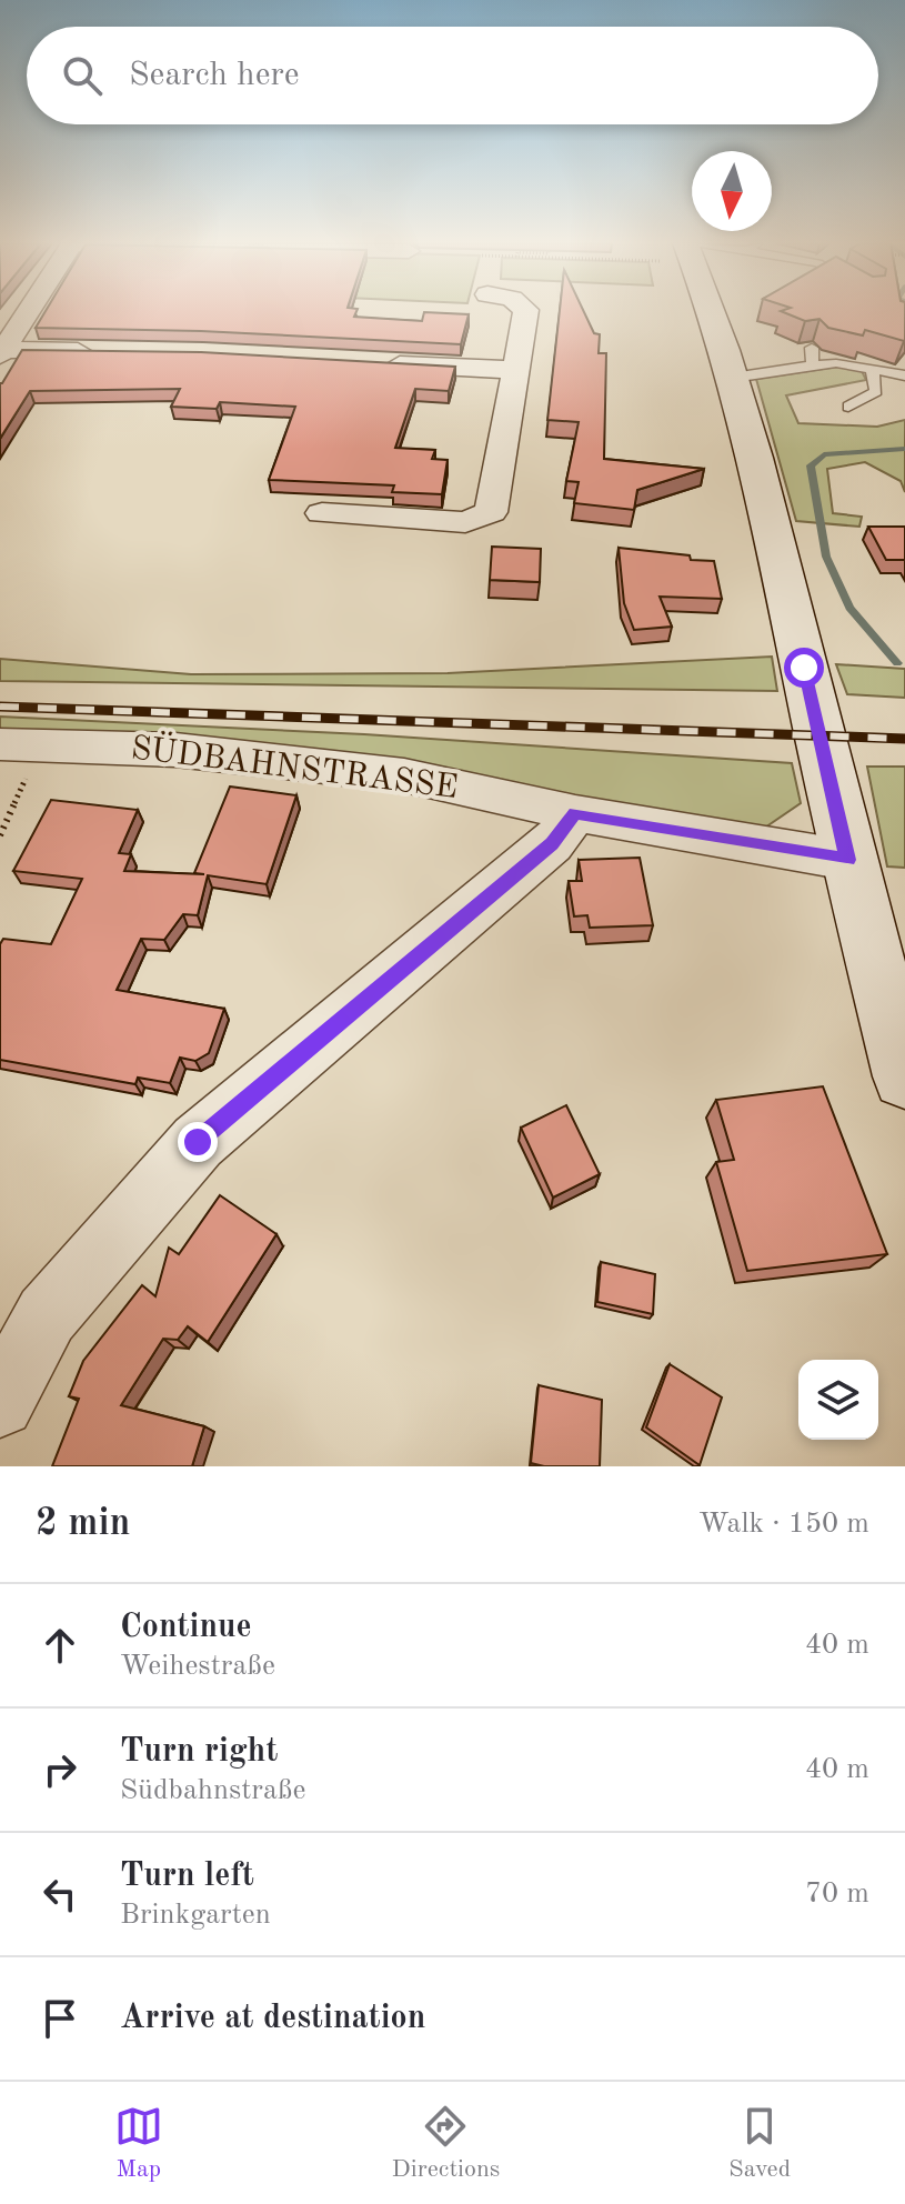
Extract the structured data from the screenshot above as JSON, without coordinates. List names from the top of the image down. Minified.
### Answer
{"streets":{"street":["SÜDBAHNSTRASSE"]},"north":"bottom","page":{"search":"Search here","heading":["2 min","Walk · 150 m"],"list":[["Continue","Weihestraße","40 m"],["Turn right","Südbahnstraße","40 m"],["Turn left","Brinkgarten","70 m"],"Arrive at destination"],"nav":["Map","Directions","Saved"]}}
